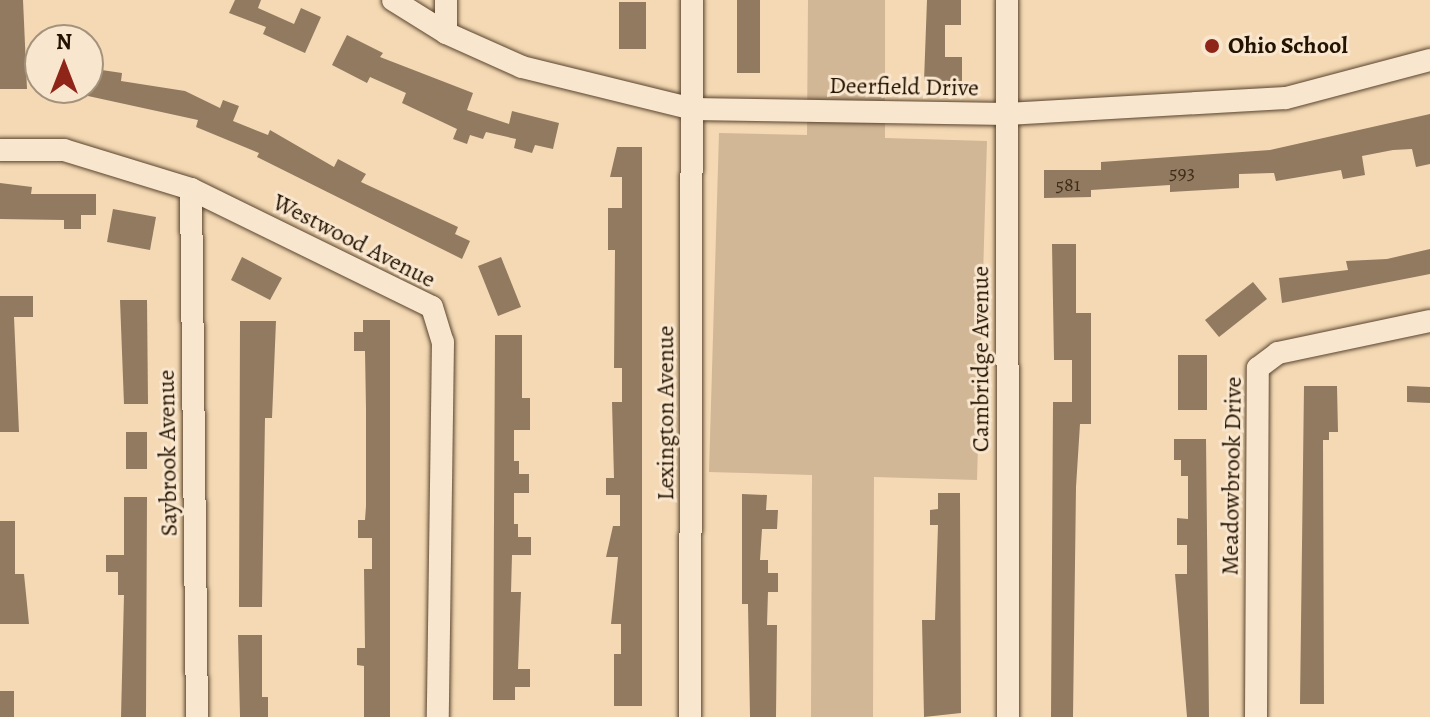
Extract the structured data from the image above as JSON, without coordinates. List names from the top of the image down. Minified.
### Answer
{"streets":{"street":["Deerfield Drive","Westwood Avenue","Cambridge Avenue","Lexington Avenue","Saybrook Avenue","Meadowbrook Drive"]},"crossings":[["Deerfield Drive","Cambridge Avenue"],["Deerfield Drive","Lexington Avenue"],["Westwood Avenue","Saybrook Avenue"]],"places":["Ohio School"],"house_numbers":["593","581"],"north":"top"}
